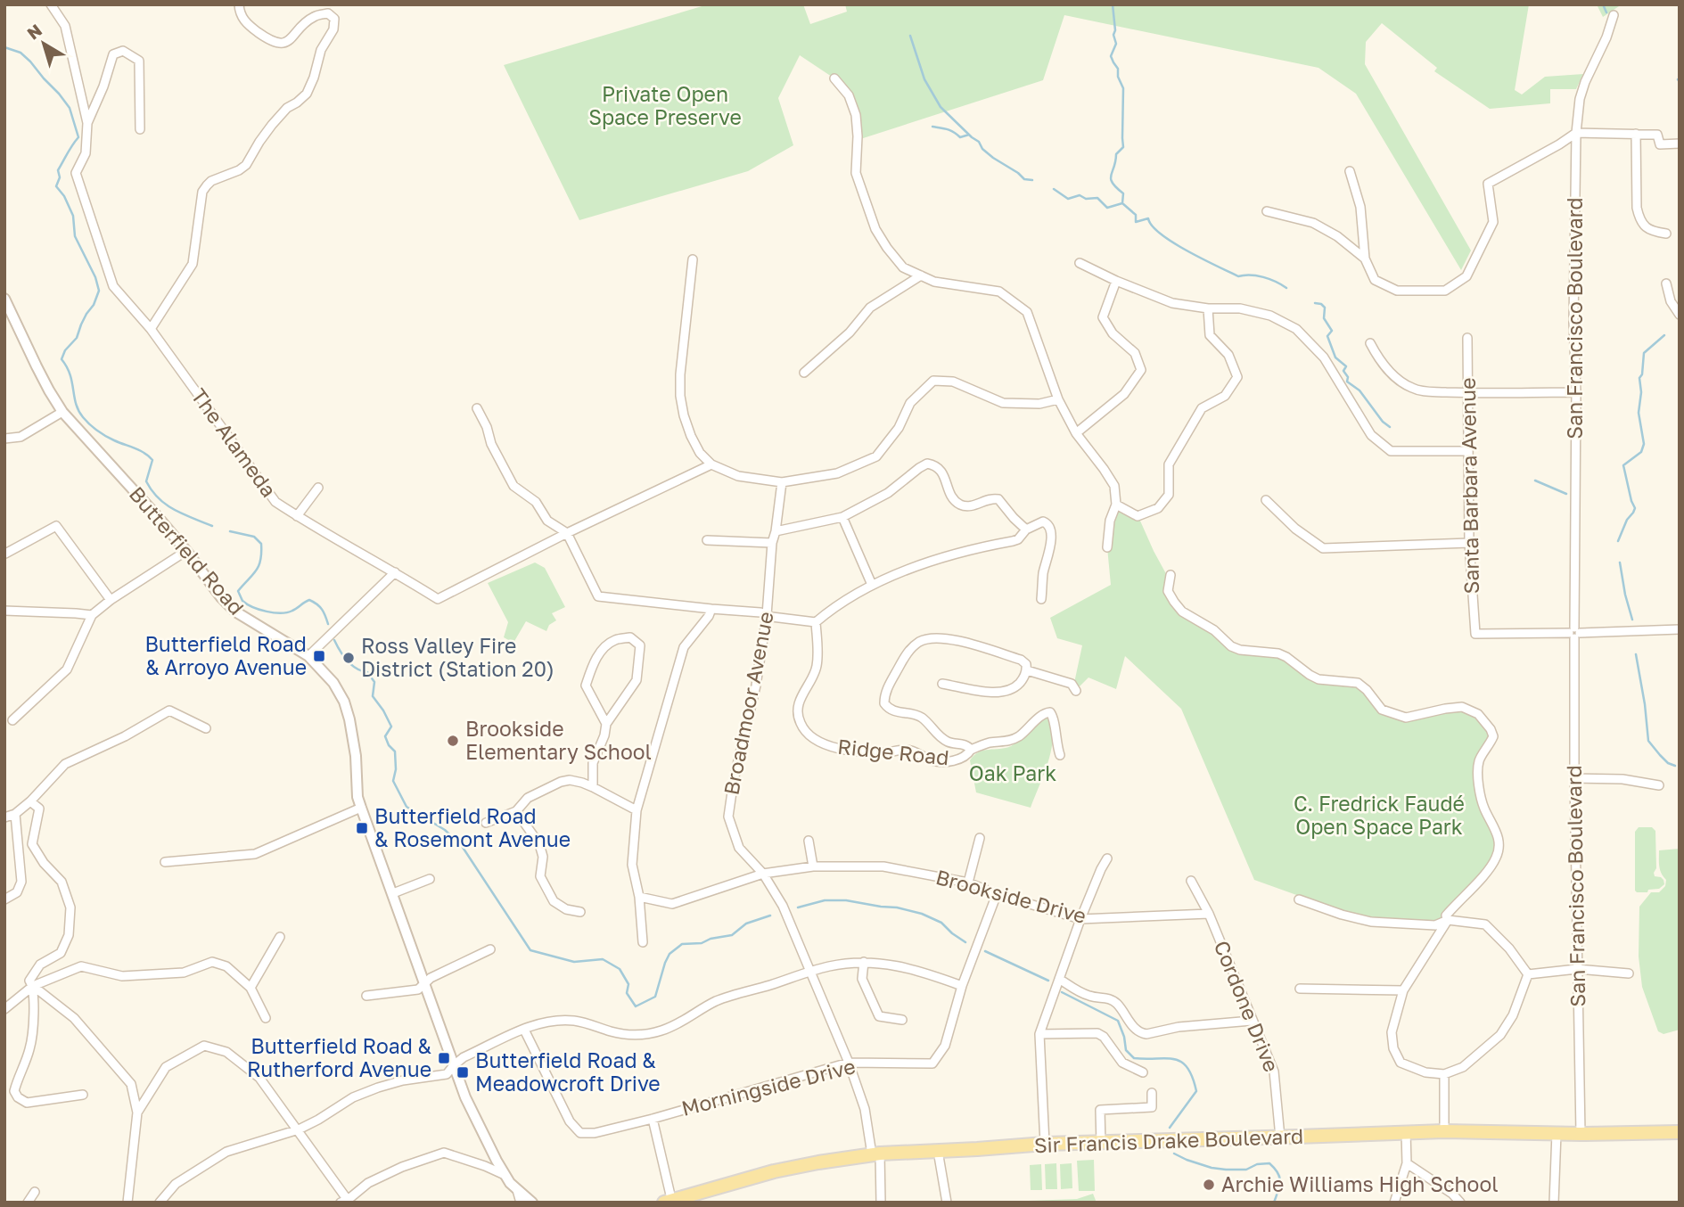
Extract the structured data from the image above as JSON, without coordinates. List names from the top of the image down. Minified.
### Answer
{"streets":{"main road":["Sir Francis Drake Boulevard"],"street":["San Francisco Boulevard","The Alameda","Santa Barbara Avenue","Butterfield Road","Broadmoor Avenue","Ridge Road","Brookside Drive","Cordone Drive","Morningside Drive"]},"crossings":[["San Francisco Boulevard","Santa Barbara Avenue"],["San Francisco Boulevard","Sir Francis Drake Boulevard"],["Broadmoor Avenue","Brookside Drive"],["Broadmoor Avenue","Morningside Drive"],["Broadmoor Avenue","Sir Francis Drake Boulevard"],["Brookside Drive","Cordone Drive"],["Brookside Drive","Morningside Drive"],["Cordone Drive","Sir Francis Drake Boulevard"]],"parks":["Private Open Space Preserve","Oak Park","C. Fredrick Faudé Open Space Park"],"places":{"transit":["Butterfield Road & Arroyo Avenue","Butterfield Road & Rosemont Avenue","Butterfield Road & Rutherford Avenue","Butterfield Road & Meadowcroft Drive"],"other":["Ross Valley Fire District (Station 20)","Brookside Elementary School","Archie Williams High School"]},"north":"top left"}
